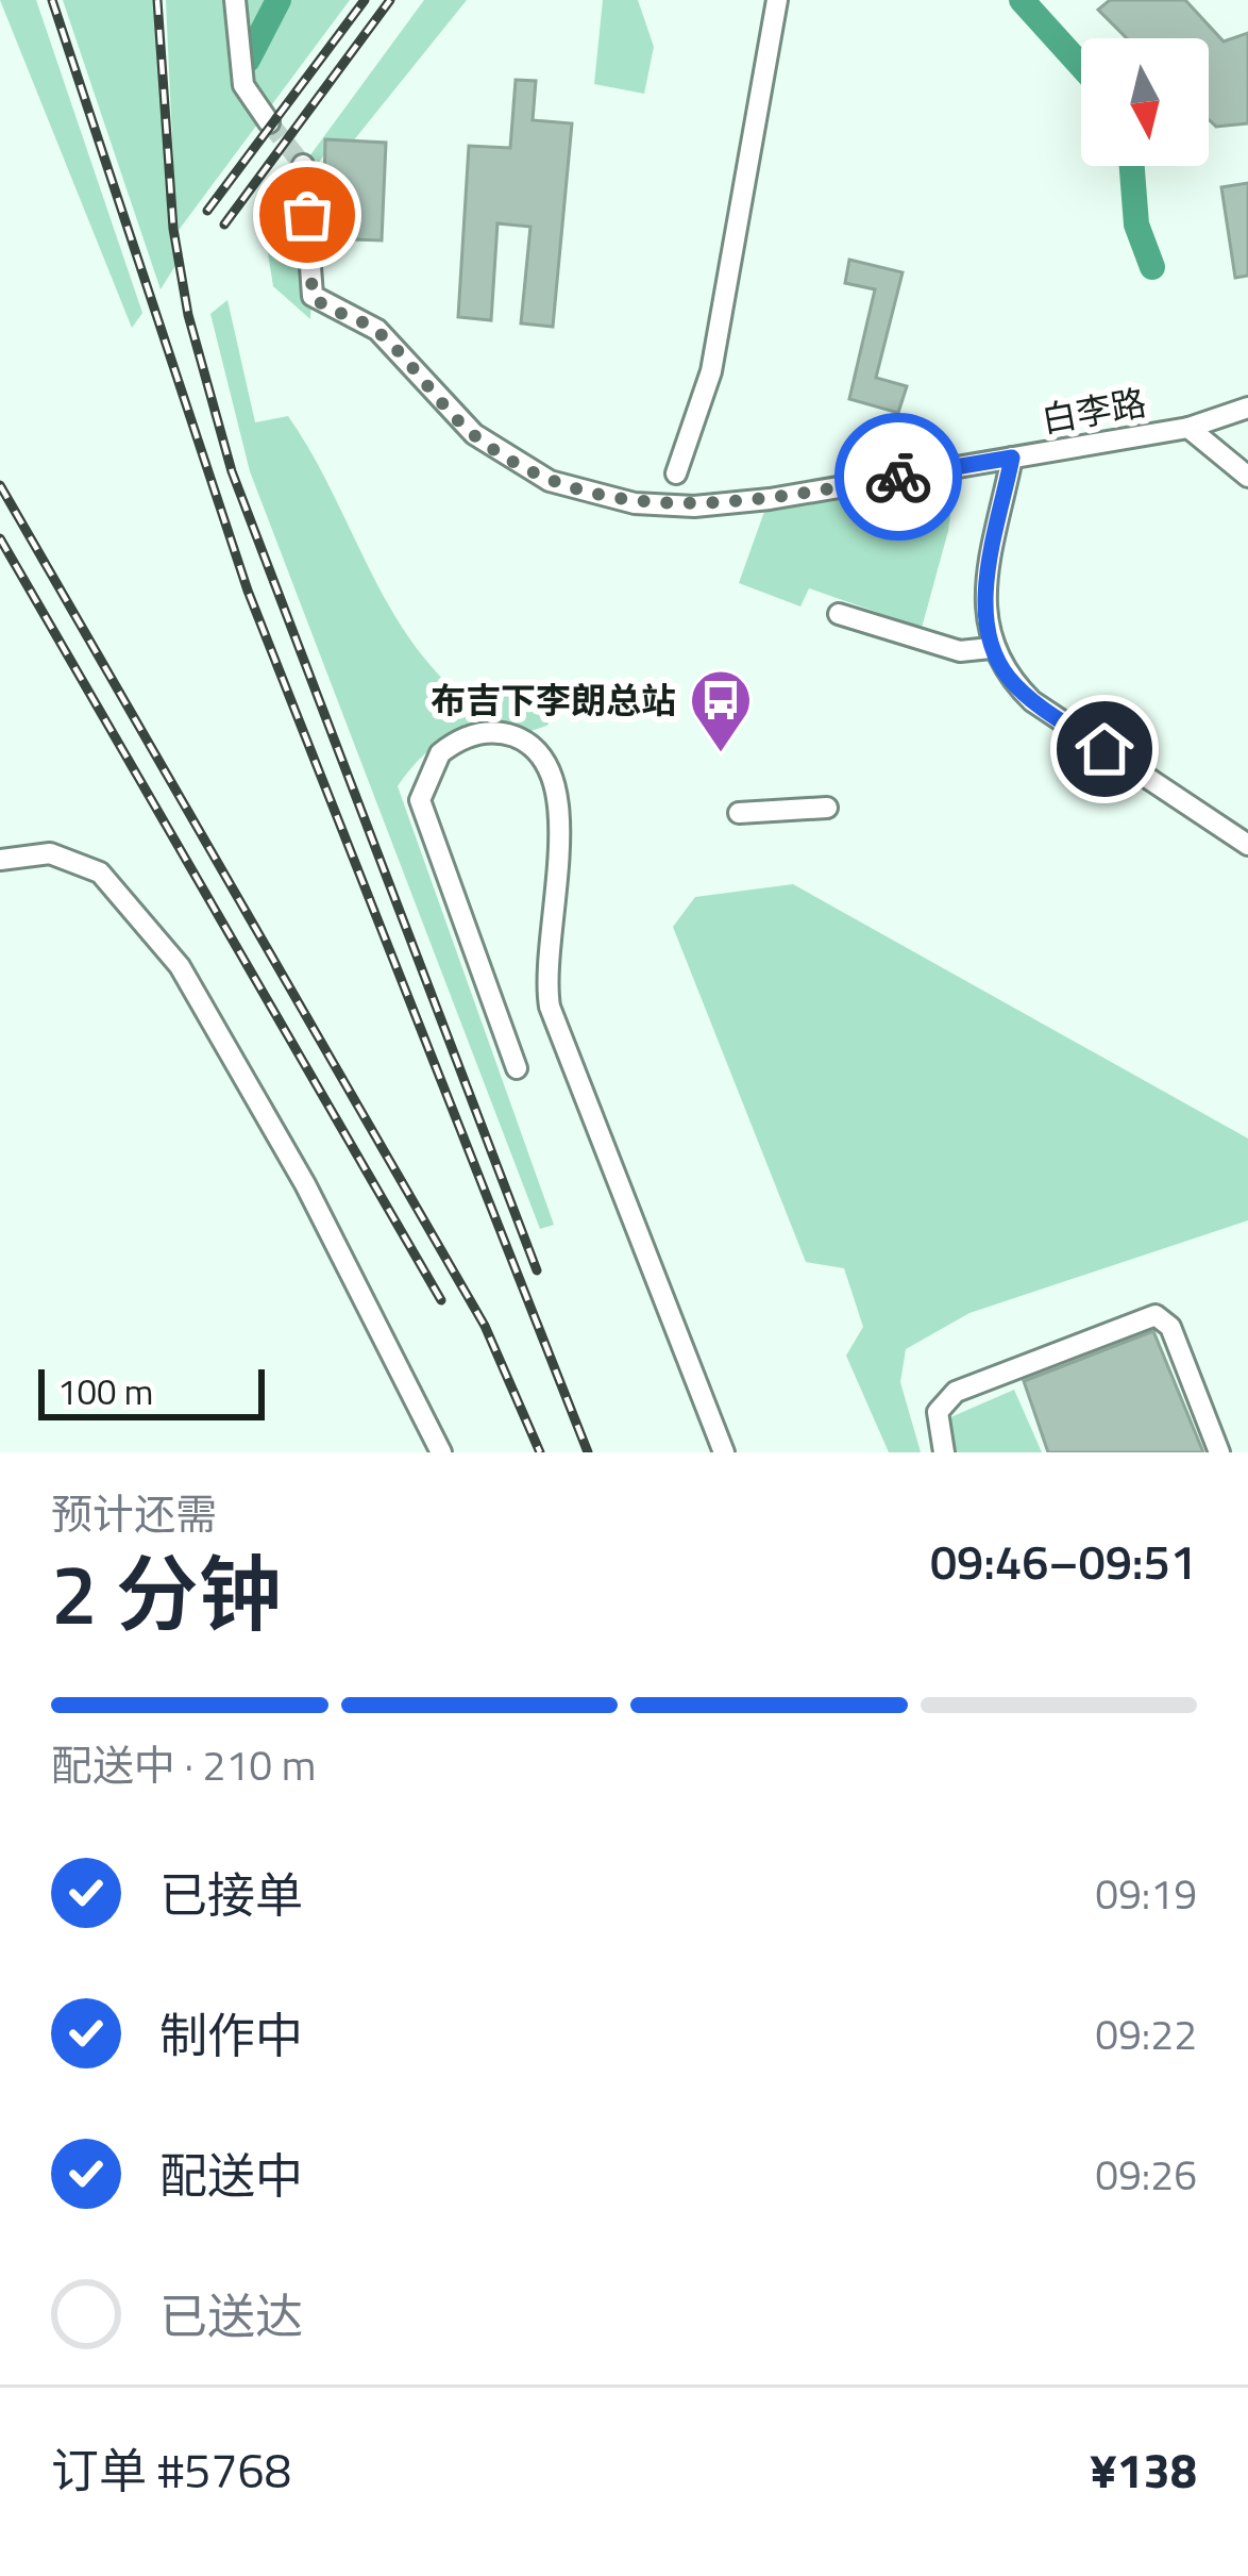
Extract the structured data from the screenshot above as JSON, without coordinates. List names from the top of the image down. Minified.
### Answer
{"streets":{"street":["白李路"]},"places":{"bus stop":["布吉下李朗总站"]},"scale_bar":"100 m","north":"bottom","page":{"scale":"100 m","heading":["2 分钟","预计还需","09:46–09:51"],"panel":["订单 #5768","¥138"],"bar":"配送中 · 210 m","list":[["已接单","09:19"],["制作中","09:22"],["配送中","09:26"],"已送达"]}}
